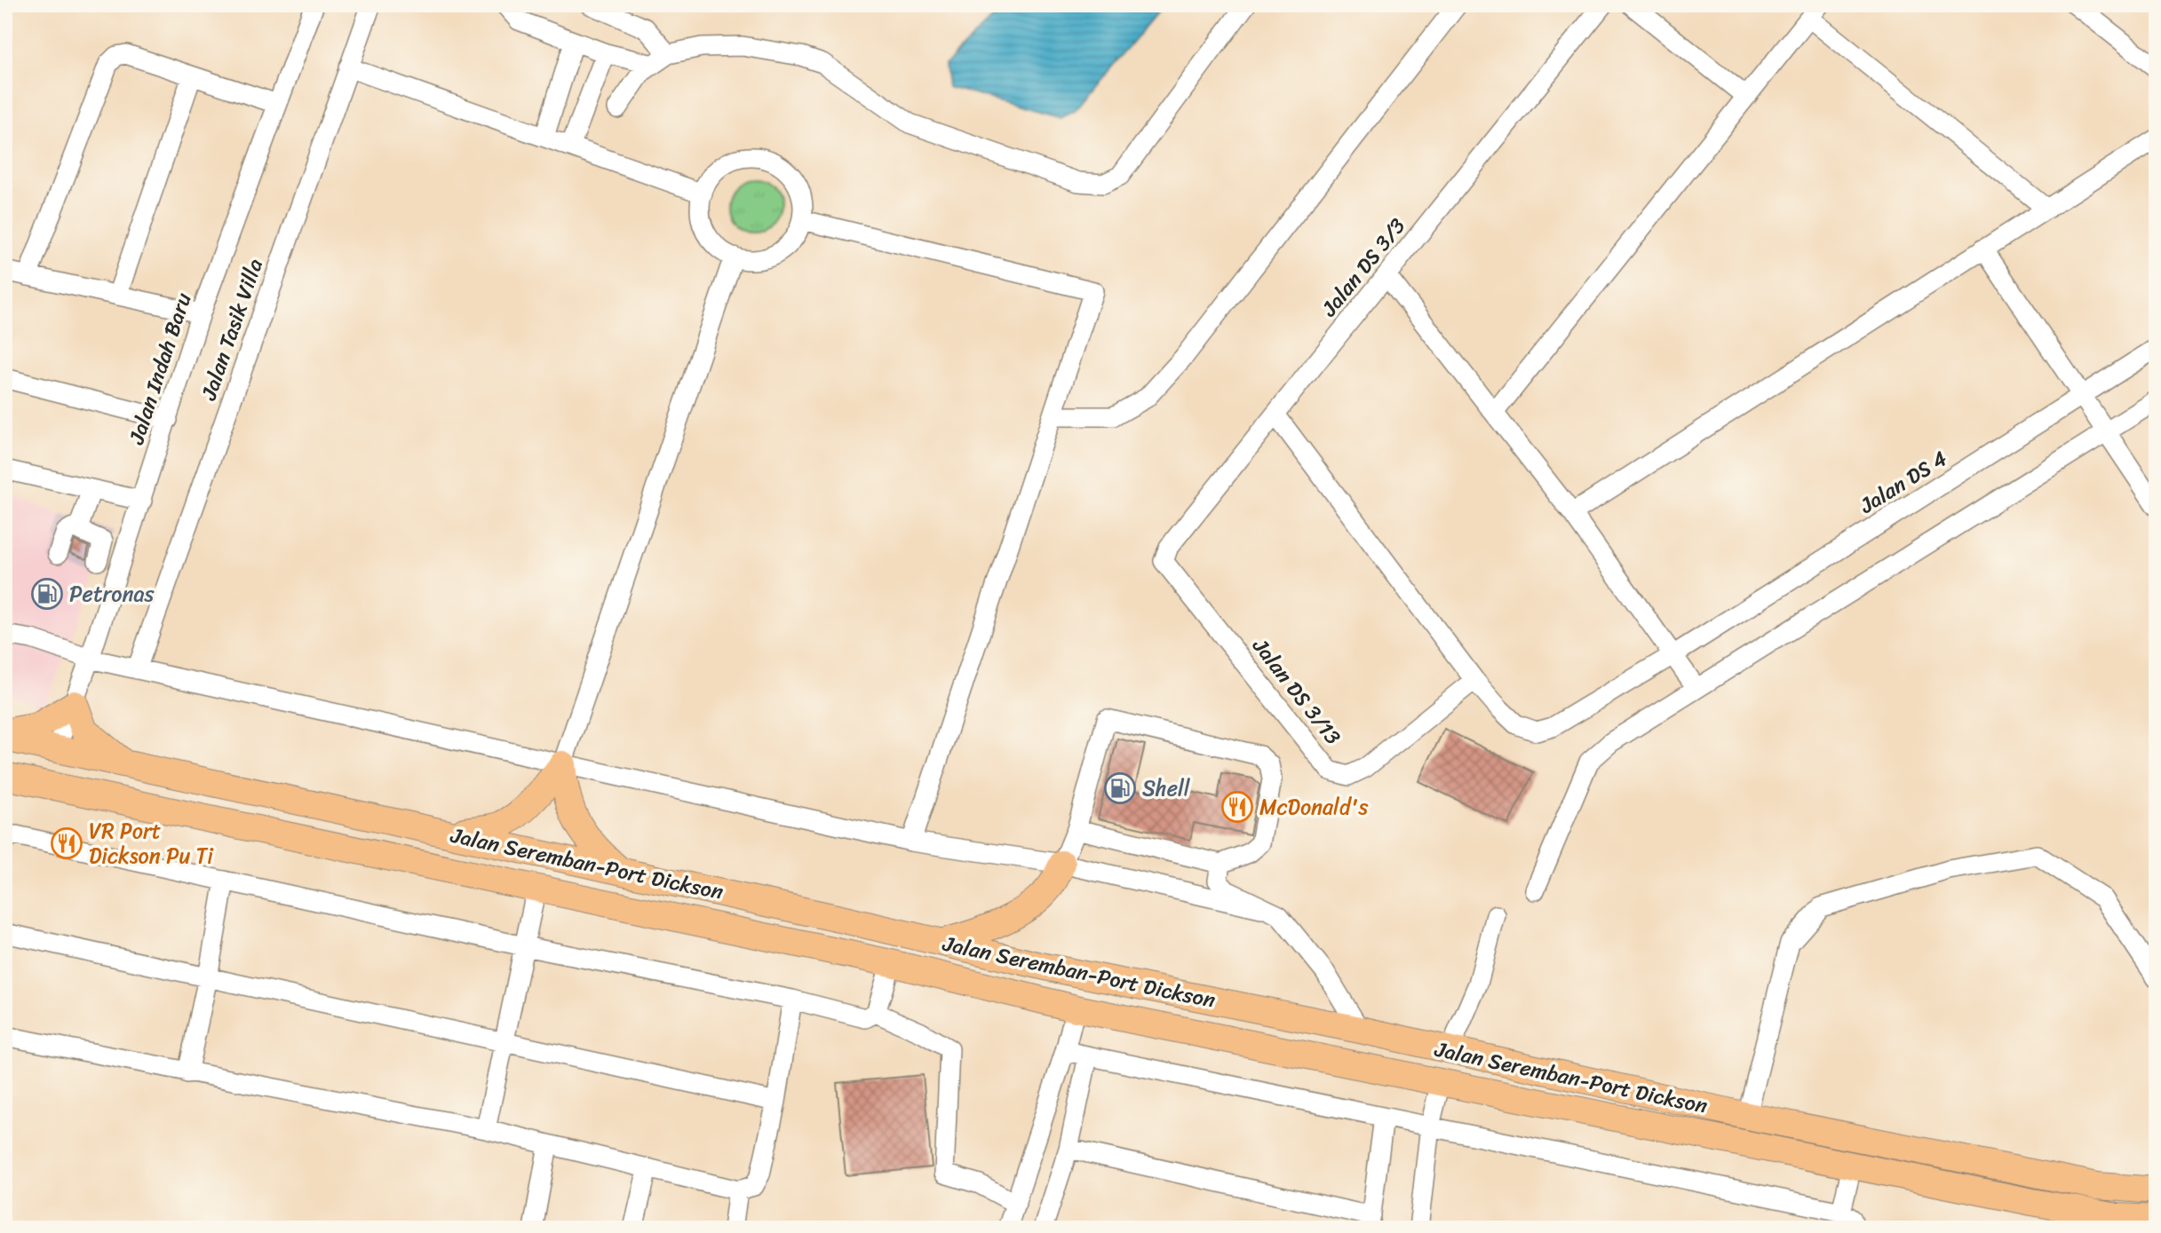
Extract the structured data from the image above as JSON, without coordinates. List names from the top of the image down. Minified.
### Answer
{"streets":{"highway":["Jalan Seremban-Port Dickson"],"street":["Jalan DS 3/3","Jalan Tasik Villa","Jalan Indah Baru","Jalan DS 4","Jalan DS 3/13"]},"crossings":[["Jalan DS 3/3","Jalan DS 4"],["Jalan DS 3/3","Jalan DS 3/13"],["Jalan Indah Baru","Jalan Seremban-Port Dickson"],["Jalan DS 4","Jalan DS 3/13"]],"places":{"fuel station":["Petronas","Shell"],"restaurant":["McDonald's","VR Port Dickson Pu Ti"]}}
